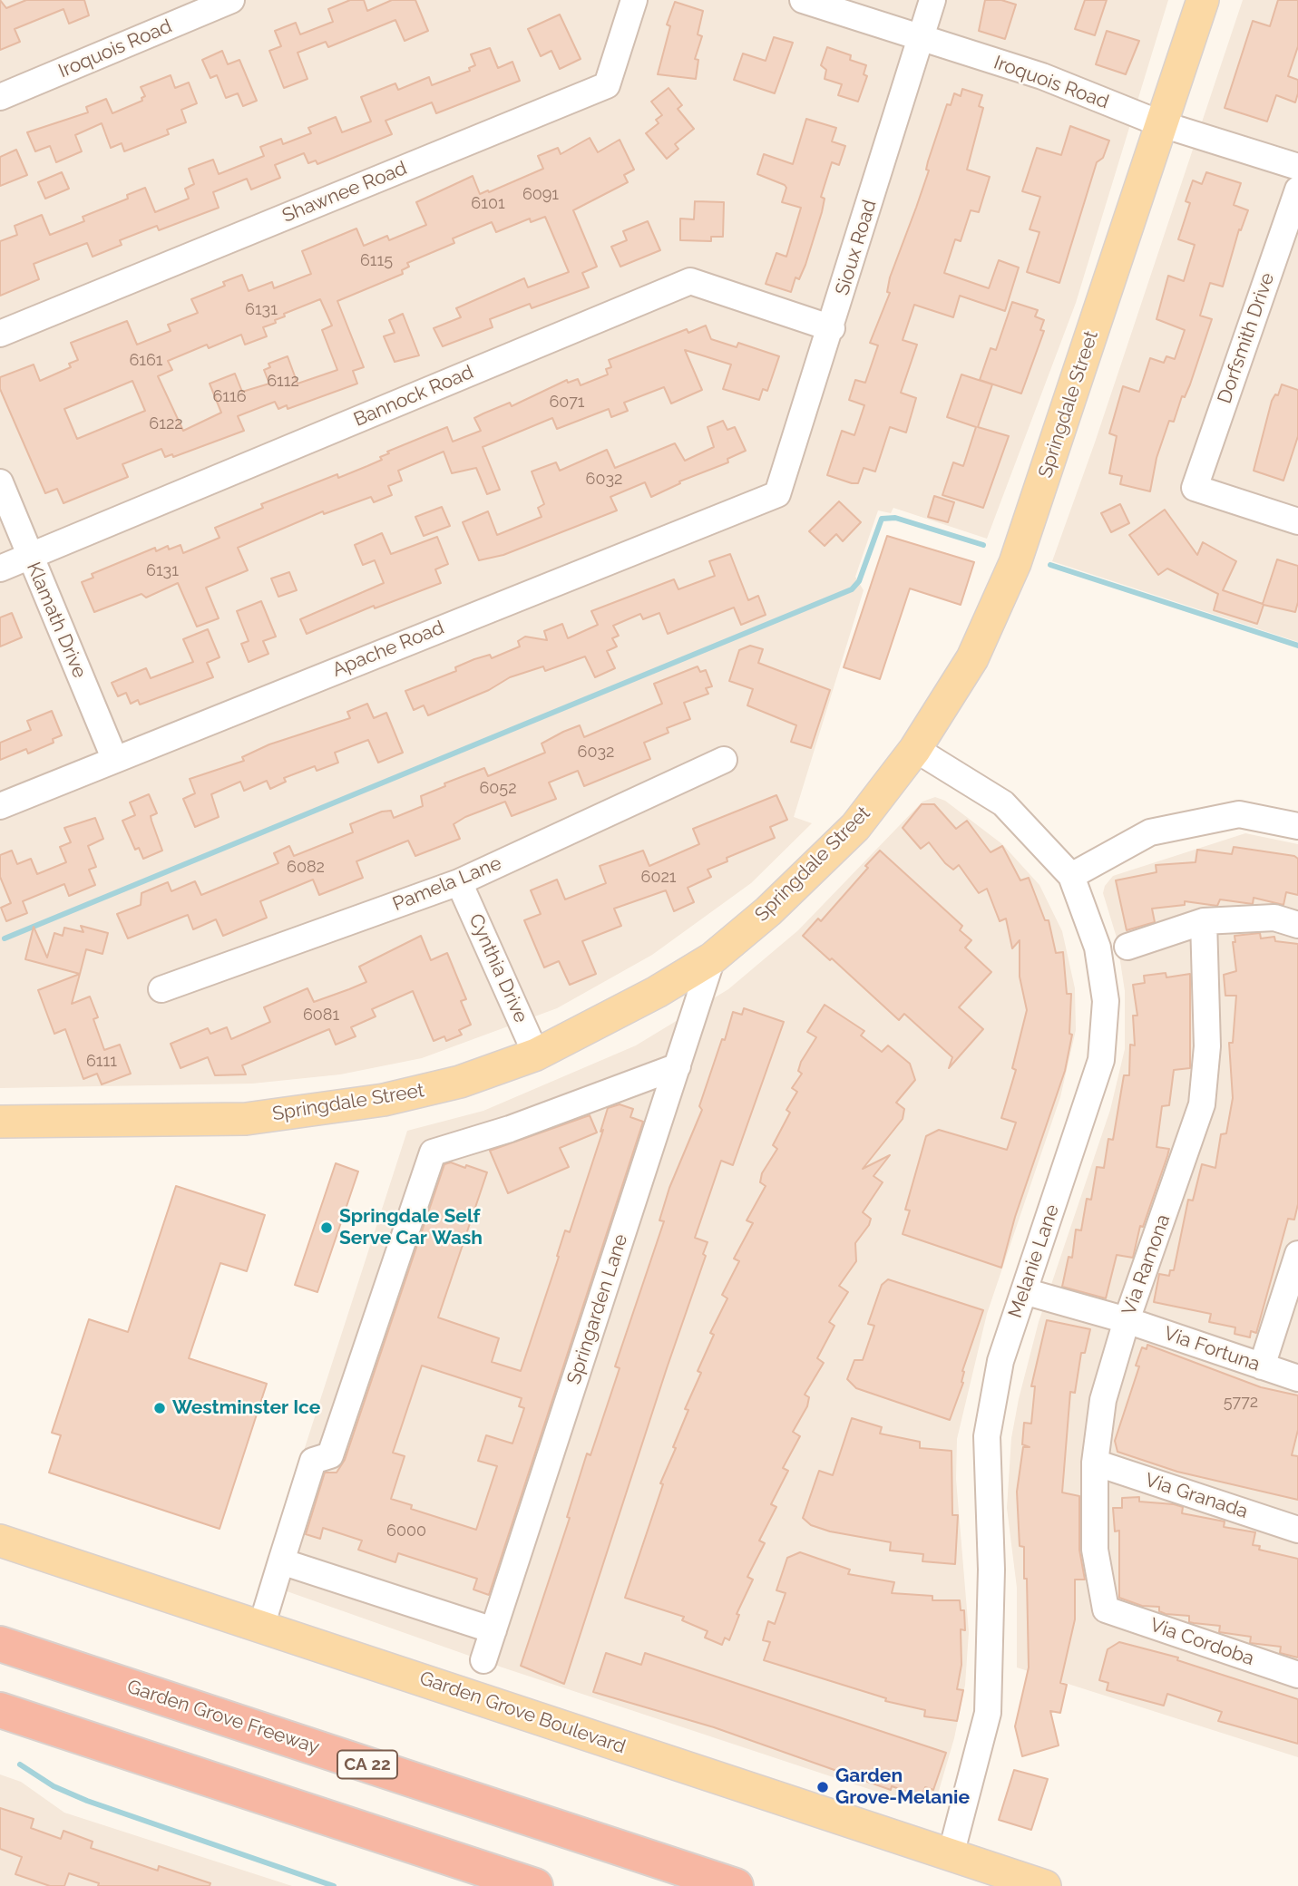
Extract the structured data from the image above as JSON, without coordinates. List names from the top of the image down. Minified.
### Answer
{"streets":{"highway":["Garden Grove Freeway","CA 22"],"main road":["Springdale Street","Garden Grove Boulevard"],"street":["Iroquois Road","Shawnee Road","Sioux Road","Dorfsmith Drive","Bannock Road","Klamath Drive","Apache Road","Pamela Lane","Cynthia Drive","Melanie Lane","Via Ramona","Springarden Lane","Via Fortuna","Via Granada","Via Cordoba"]},"crossings":[["Iroquois Road","Sioux Road"],["Iroquois Road","Springdale Street"],["Sioux Road","Bannock Road"],["Sioux Road","Apache Road"],["Bannock Road","Klamath Drive"],["Springdale Street","Cynthia Drive"],["Springdale Street","Melanie Lane"],["Springdale Street","Springarden Lane"],["Klamath Drive","Apache Road"],["Pamela Lane","Cynthia Drive"],["Melanie Lane","Via Fortuna"],["Melanie Lane","Garden Grove Boulevard"],["Via Ramona","Via Fortuna"],["Via Ramona","Via Granada"],["Via Ramona","Via Cordoba"]],"places":["Springdale Self Serve Car Wash","Westminster Ice","Garden Grove-Melanie"],"house_numbers":["6091","6101","6115","6131","6161","6112","6116","6071","6122","6032","6131","6032","6052","6082","6021","6081","6111","5772","6000"]}
